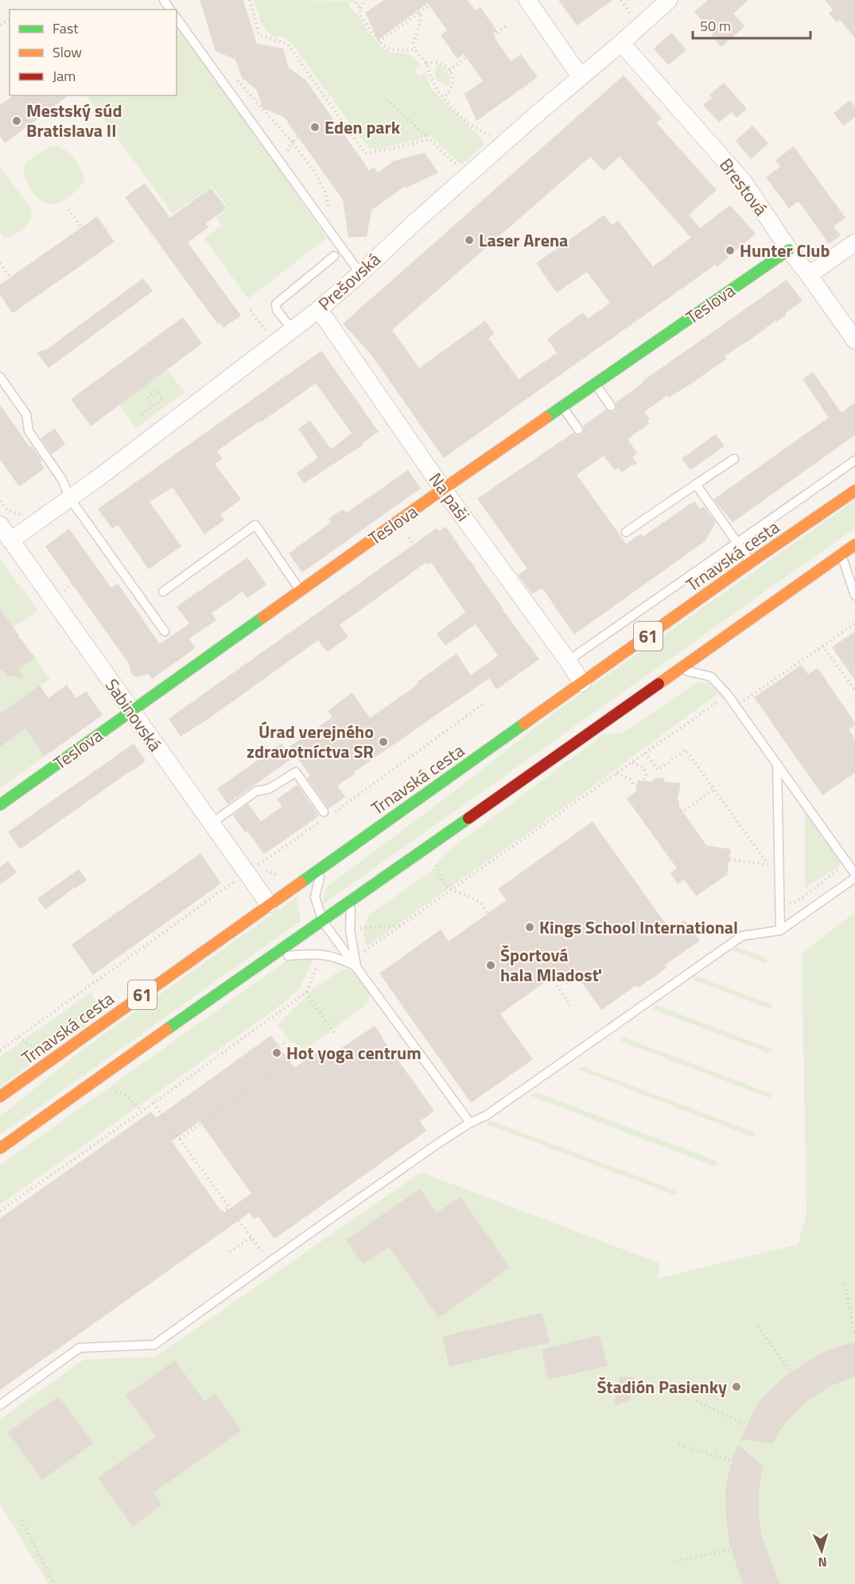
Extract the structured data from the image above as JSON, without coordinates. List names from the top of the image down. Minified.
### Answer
{"streets":{"main road":["Teslova","Trnavská cesta","61"],"street":["Brestová","Prešovská","Na paši","Sabinovská"]},"crossings":[["Brestová","Prešovská"],["Brestová","Teslova"],["Prešovská","Na paši"],["Prešovská","Sabinovská"],["Teslova","Na paši"],["Teslova","Sabinovská"],["Na paši","Trnavská cesta"],["Trnavská cesta","Sabinovská"]],"places":["Mestský súd Bratislava II","Eden park","Laser Arena","Hunter Club","Úrad verejného zdravotníctva SR","Kings School International","Športová hala Mladosť","Hot yoga centrum","Štadión Pasienky"],"legend":["Fast","Slow","Jam"],"scale_bar":"50 m","north":"bottom"}
